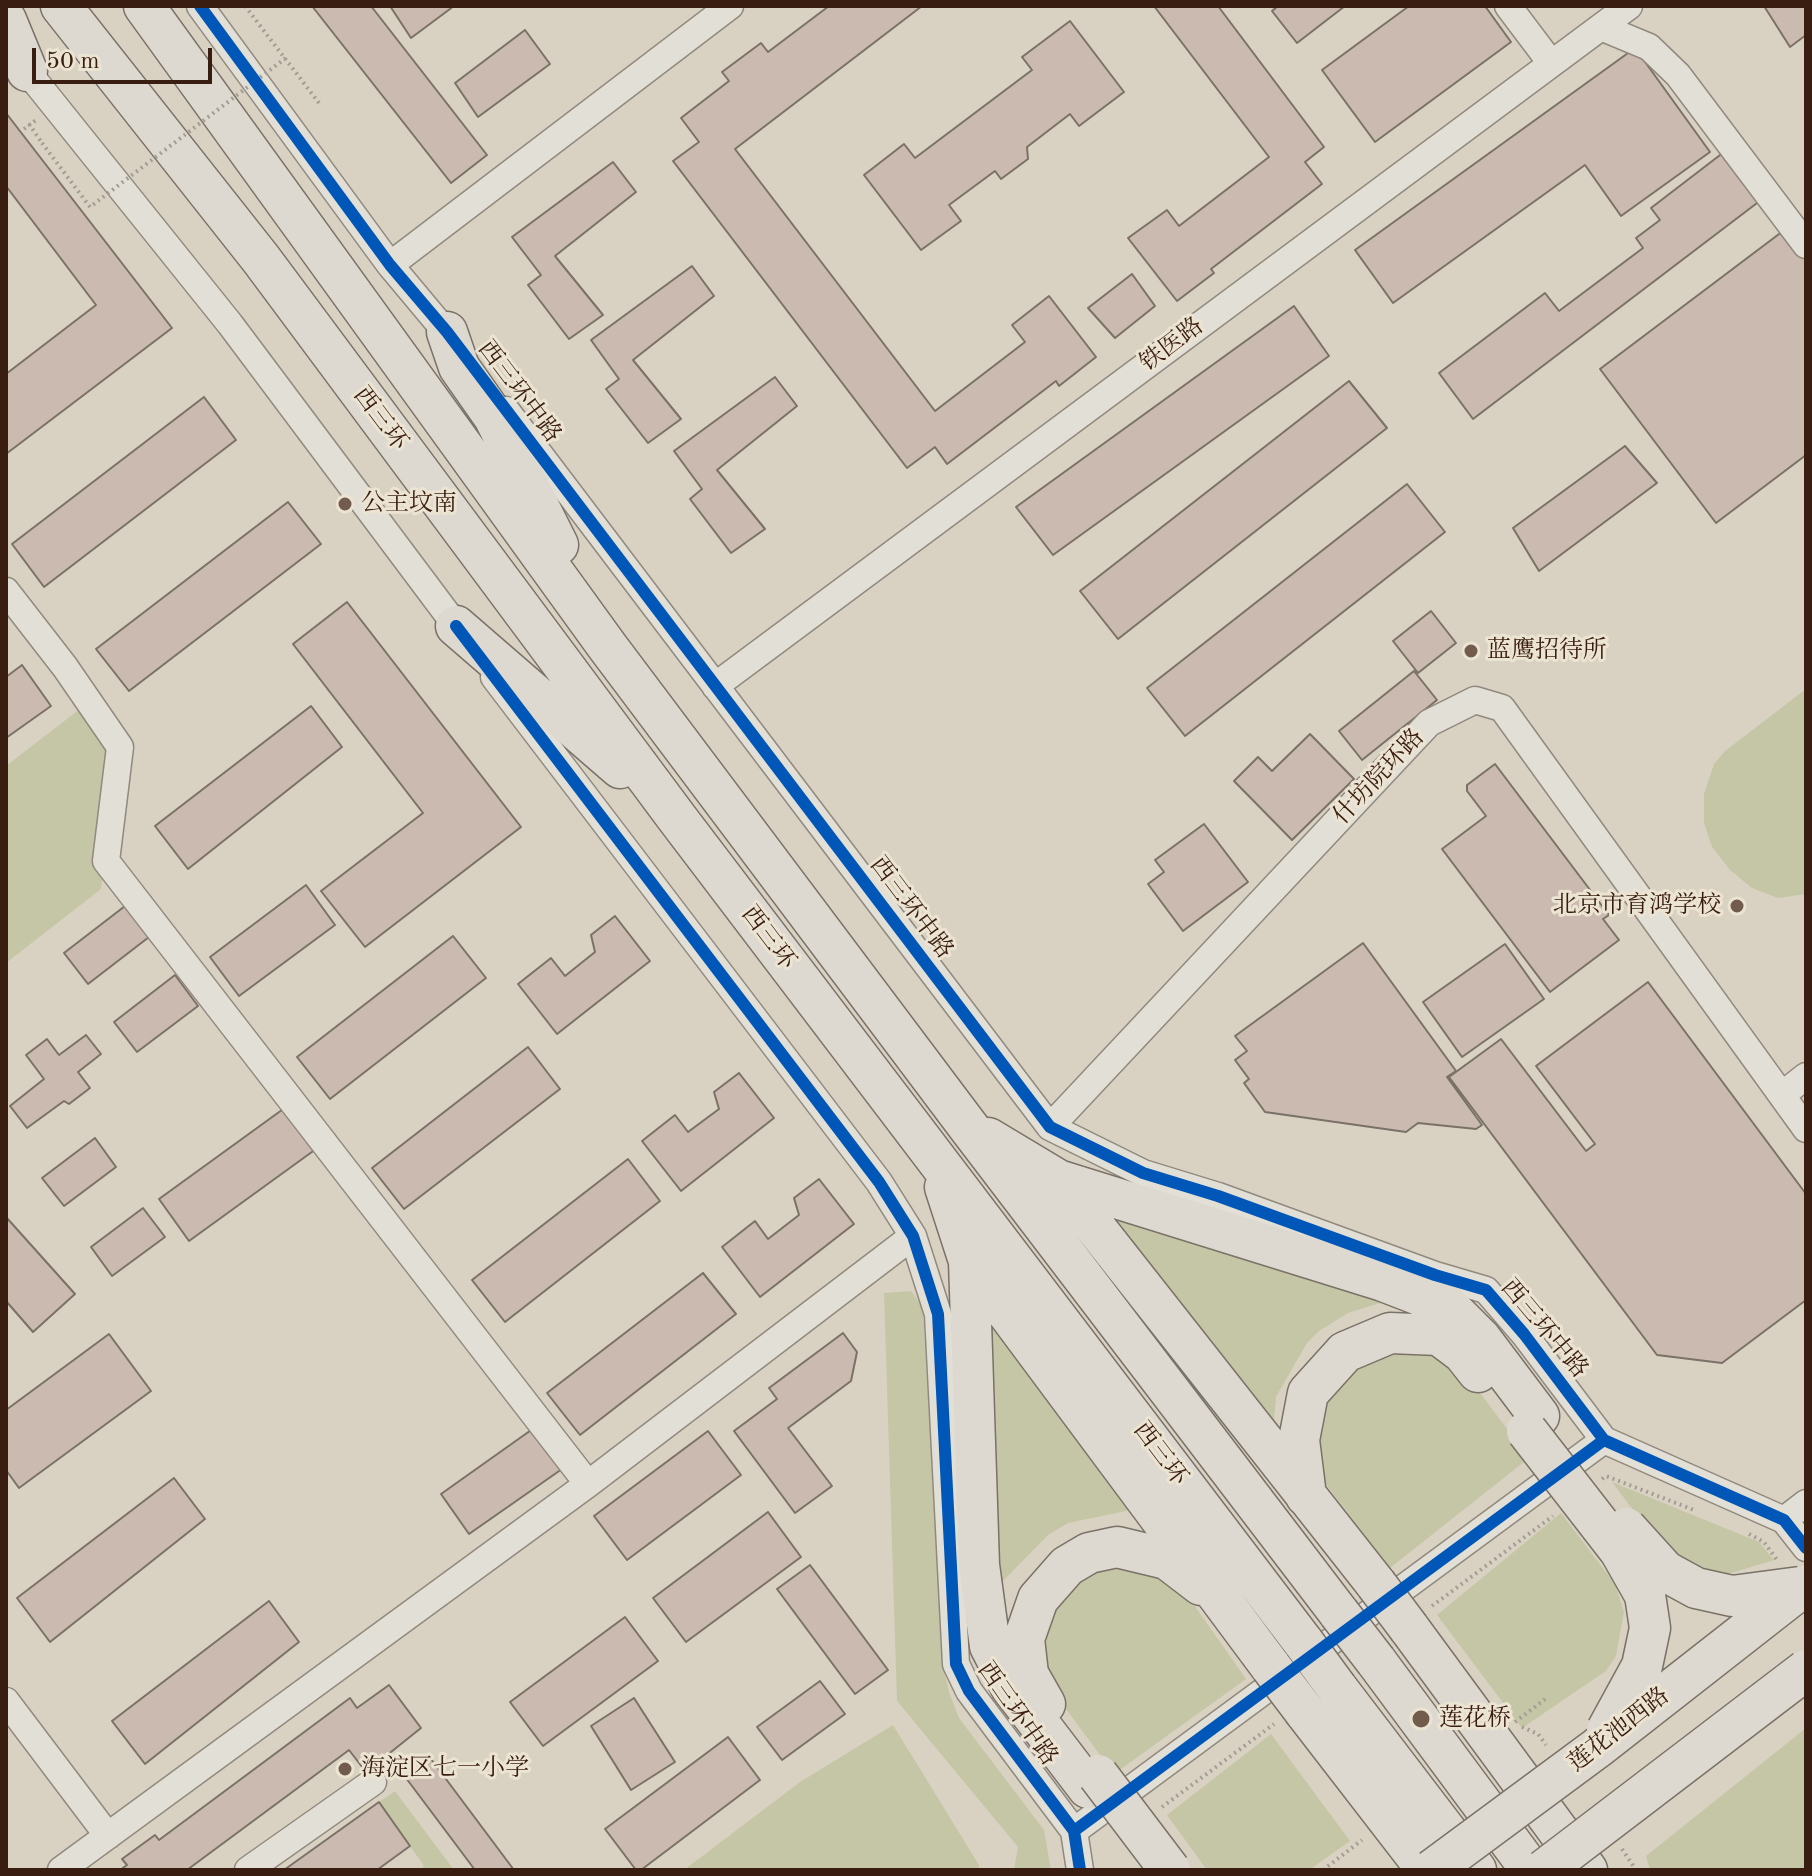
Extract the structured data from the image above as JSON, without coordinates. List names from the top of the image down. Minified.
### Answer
{"streets":{"highway":["西三环","莲花池西路"],"street":["铁医路","西三环中路","什坊院环路"]},"crossings":[["铁医路","西三环中路"],["西三环中路","什坊院环路"],["西三环中路","莲花池西路"]],"places":["公主坟南","蓝鹰招待所","北京市育鸿学校","莲花桥","海淀区七一小学"],"scale_bar":"50 m"}
